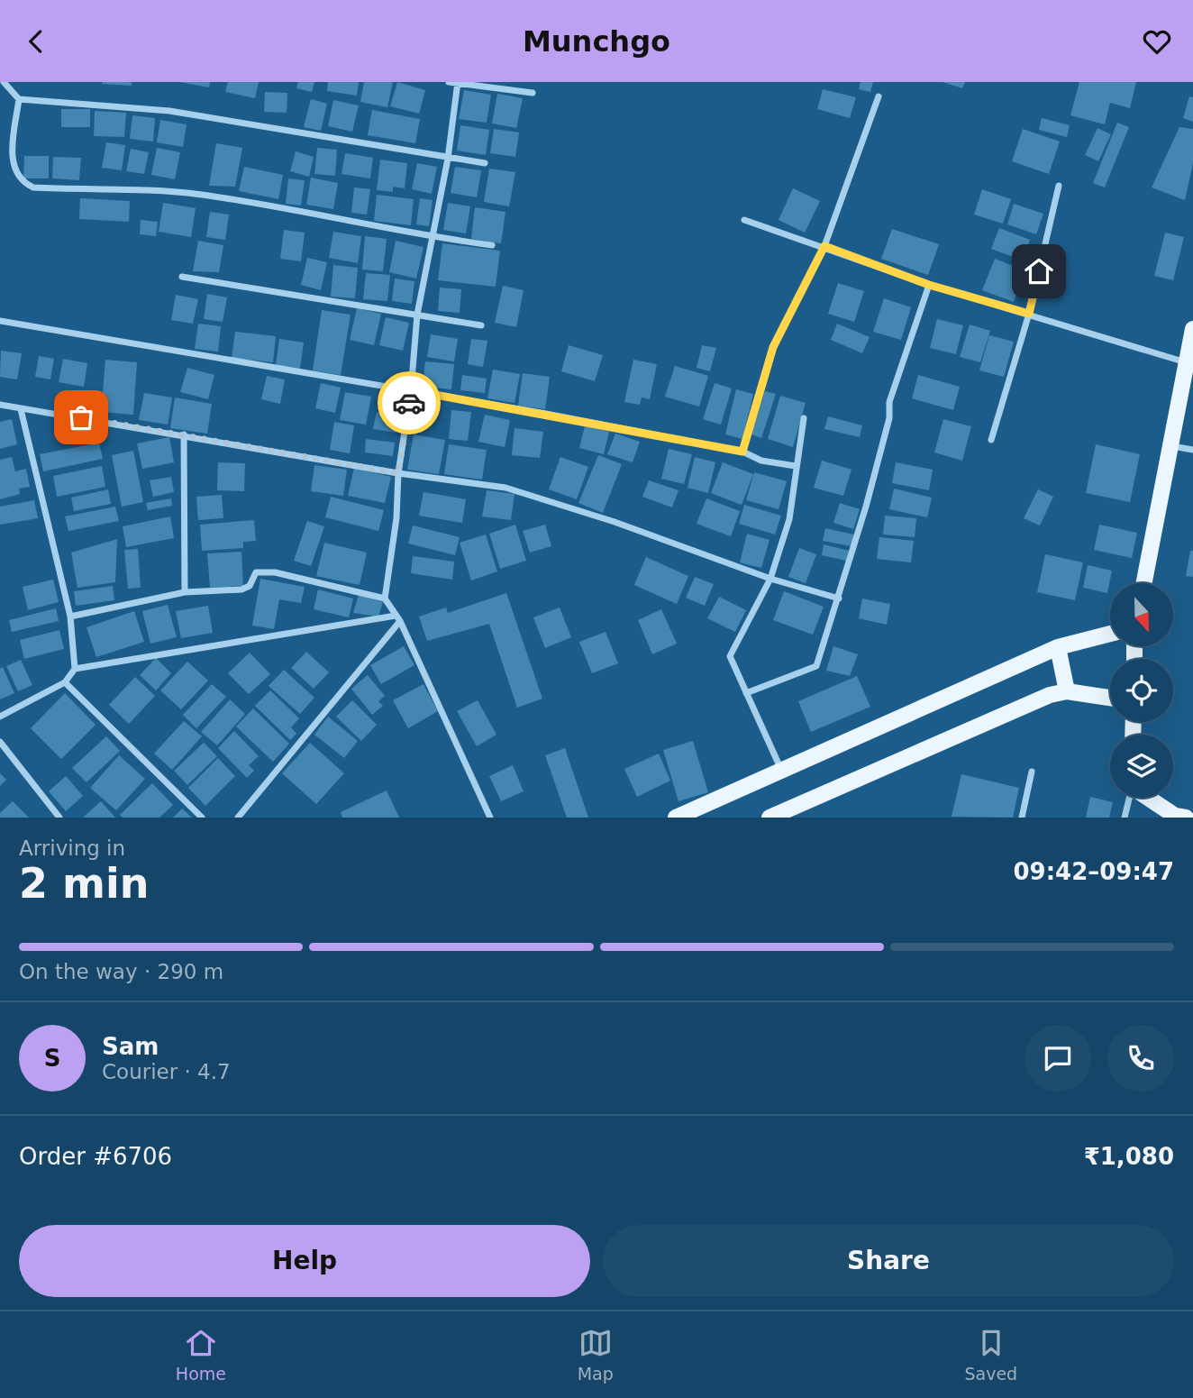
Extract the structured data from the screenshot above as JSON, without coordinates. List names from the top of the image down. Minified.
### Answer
{"north":"bottom","page":{"header":"Munchgo","heading":["2 min","Arriving in","09:42–09:47"],"panel":["Sam","Courier · 4.7","Order #6706","₹1,080"],"bar":"On the way · 290 m","round":"S","buttons":["Help","Share"],"tabs":["Home","Map","Saved"]}}
